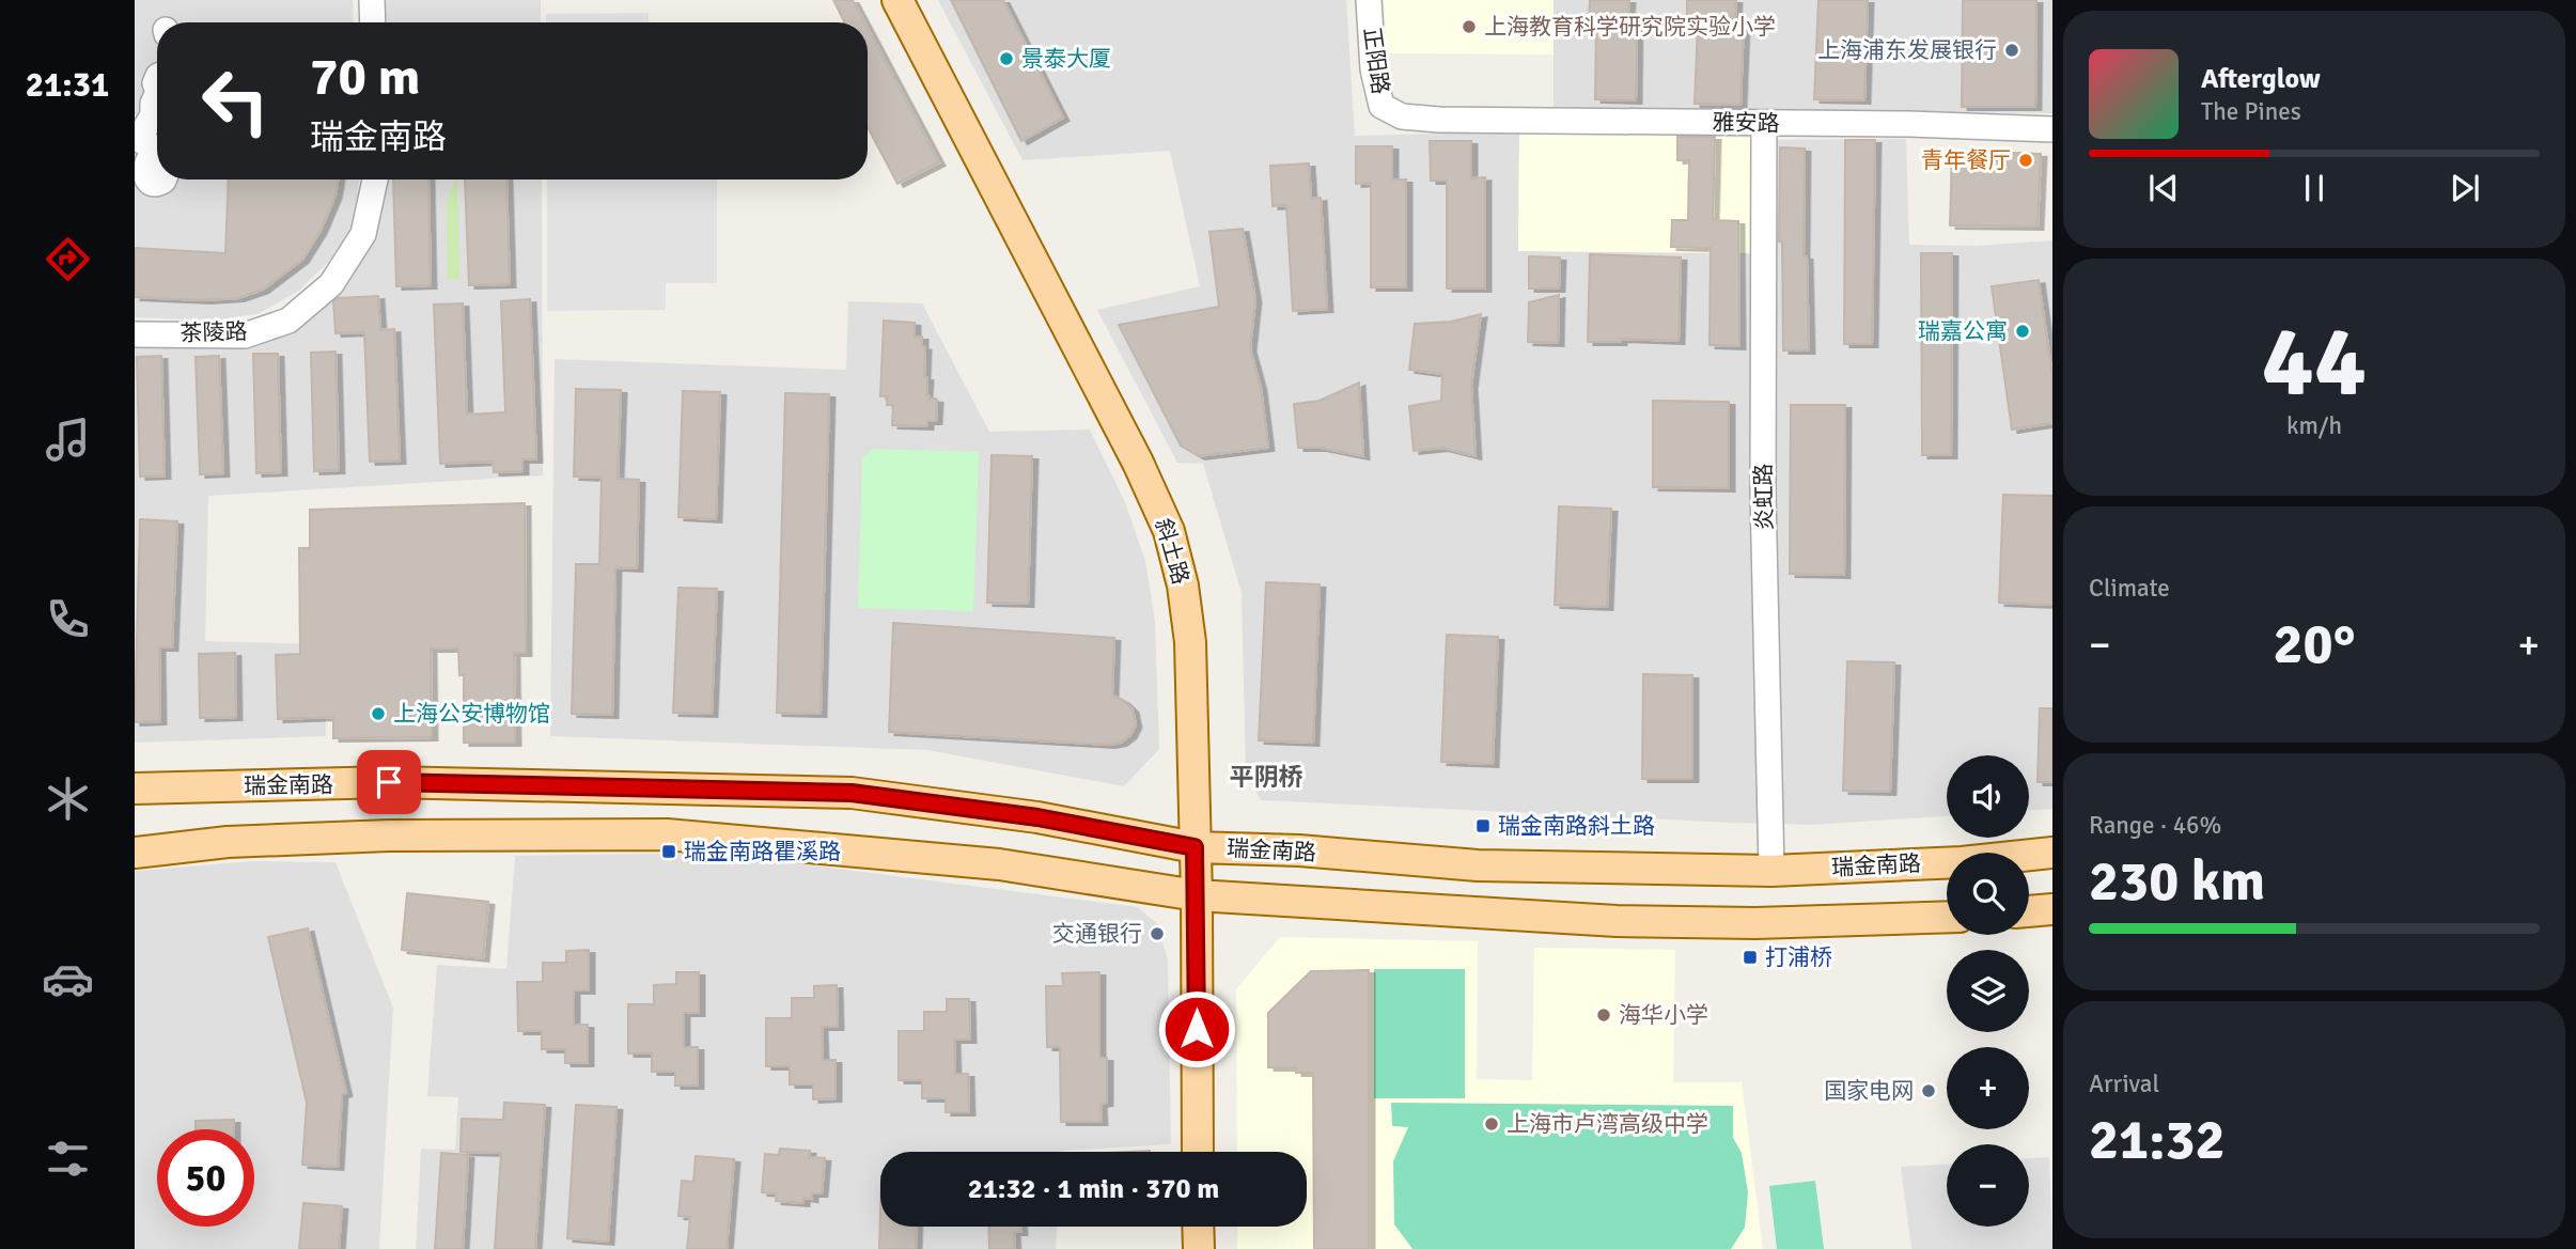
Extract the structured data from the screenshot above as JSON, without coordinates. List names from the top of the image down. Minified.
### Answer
{"streets":{"main road":["斜土路","瑞金南路"],"street":["正阳路","雅安路","茶陵路","炎虹路"]},"crossings":[["正阳路","雅安路"],["雅安路","炎虹路"],["炎虹路","瑞金南路"],["斜土路","瑞金南路"]],"districts":["平阴桥"],"places":{"other":["上海教育科学研究院实验小学","上海浦东发展银行","景泰大厦","青年餐厅","瑞嘉公寓","上海公安博物馆","交通银行","海华小学","国家电网","上海市卢湾高级中学"],"transit":["瑞金南路斜土路","瑞金南路瞿溪路","打浦桥"]},"page":{"tabs":"21:31","turn":["70 m","瑞金南路"],"song":["Afterglow","The Pines"],"tile":[["44","km/h"],"Climate",["Range · 46%","230 km"],["Arrival","21:32"]],"heat":["−","20°","+"],"map_buttons":["+","−"],"limit":"50","trip":"21:32 · 1 min · 370 m"}}
